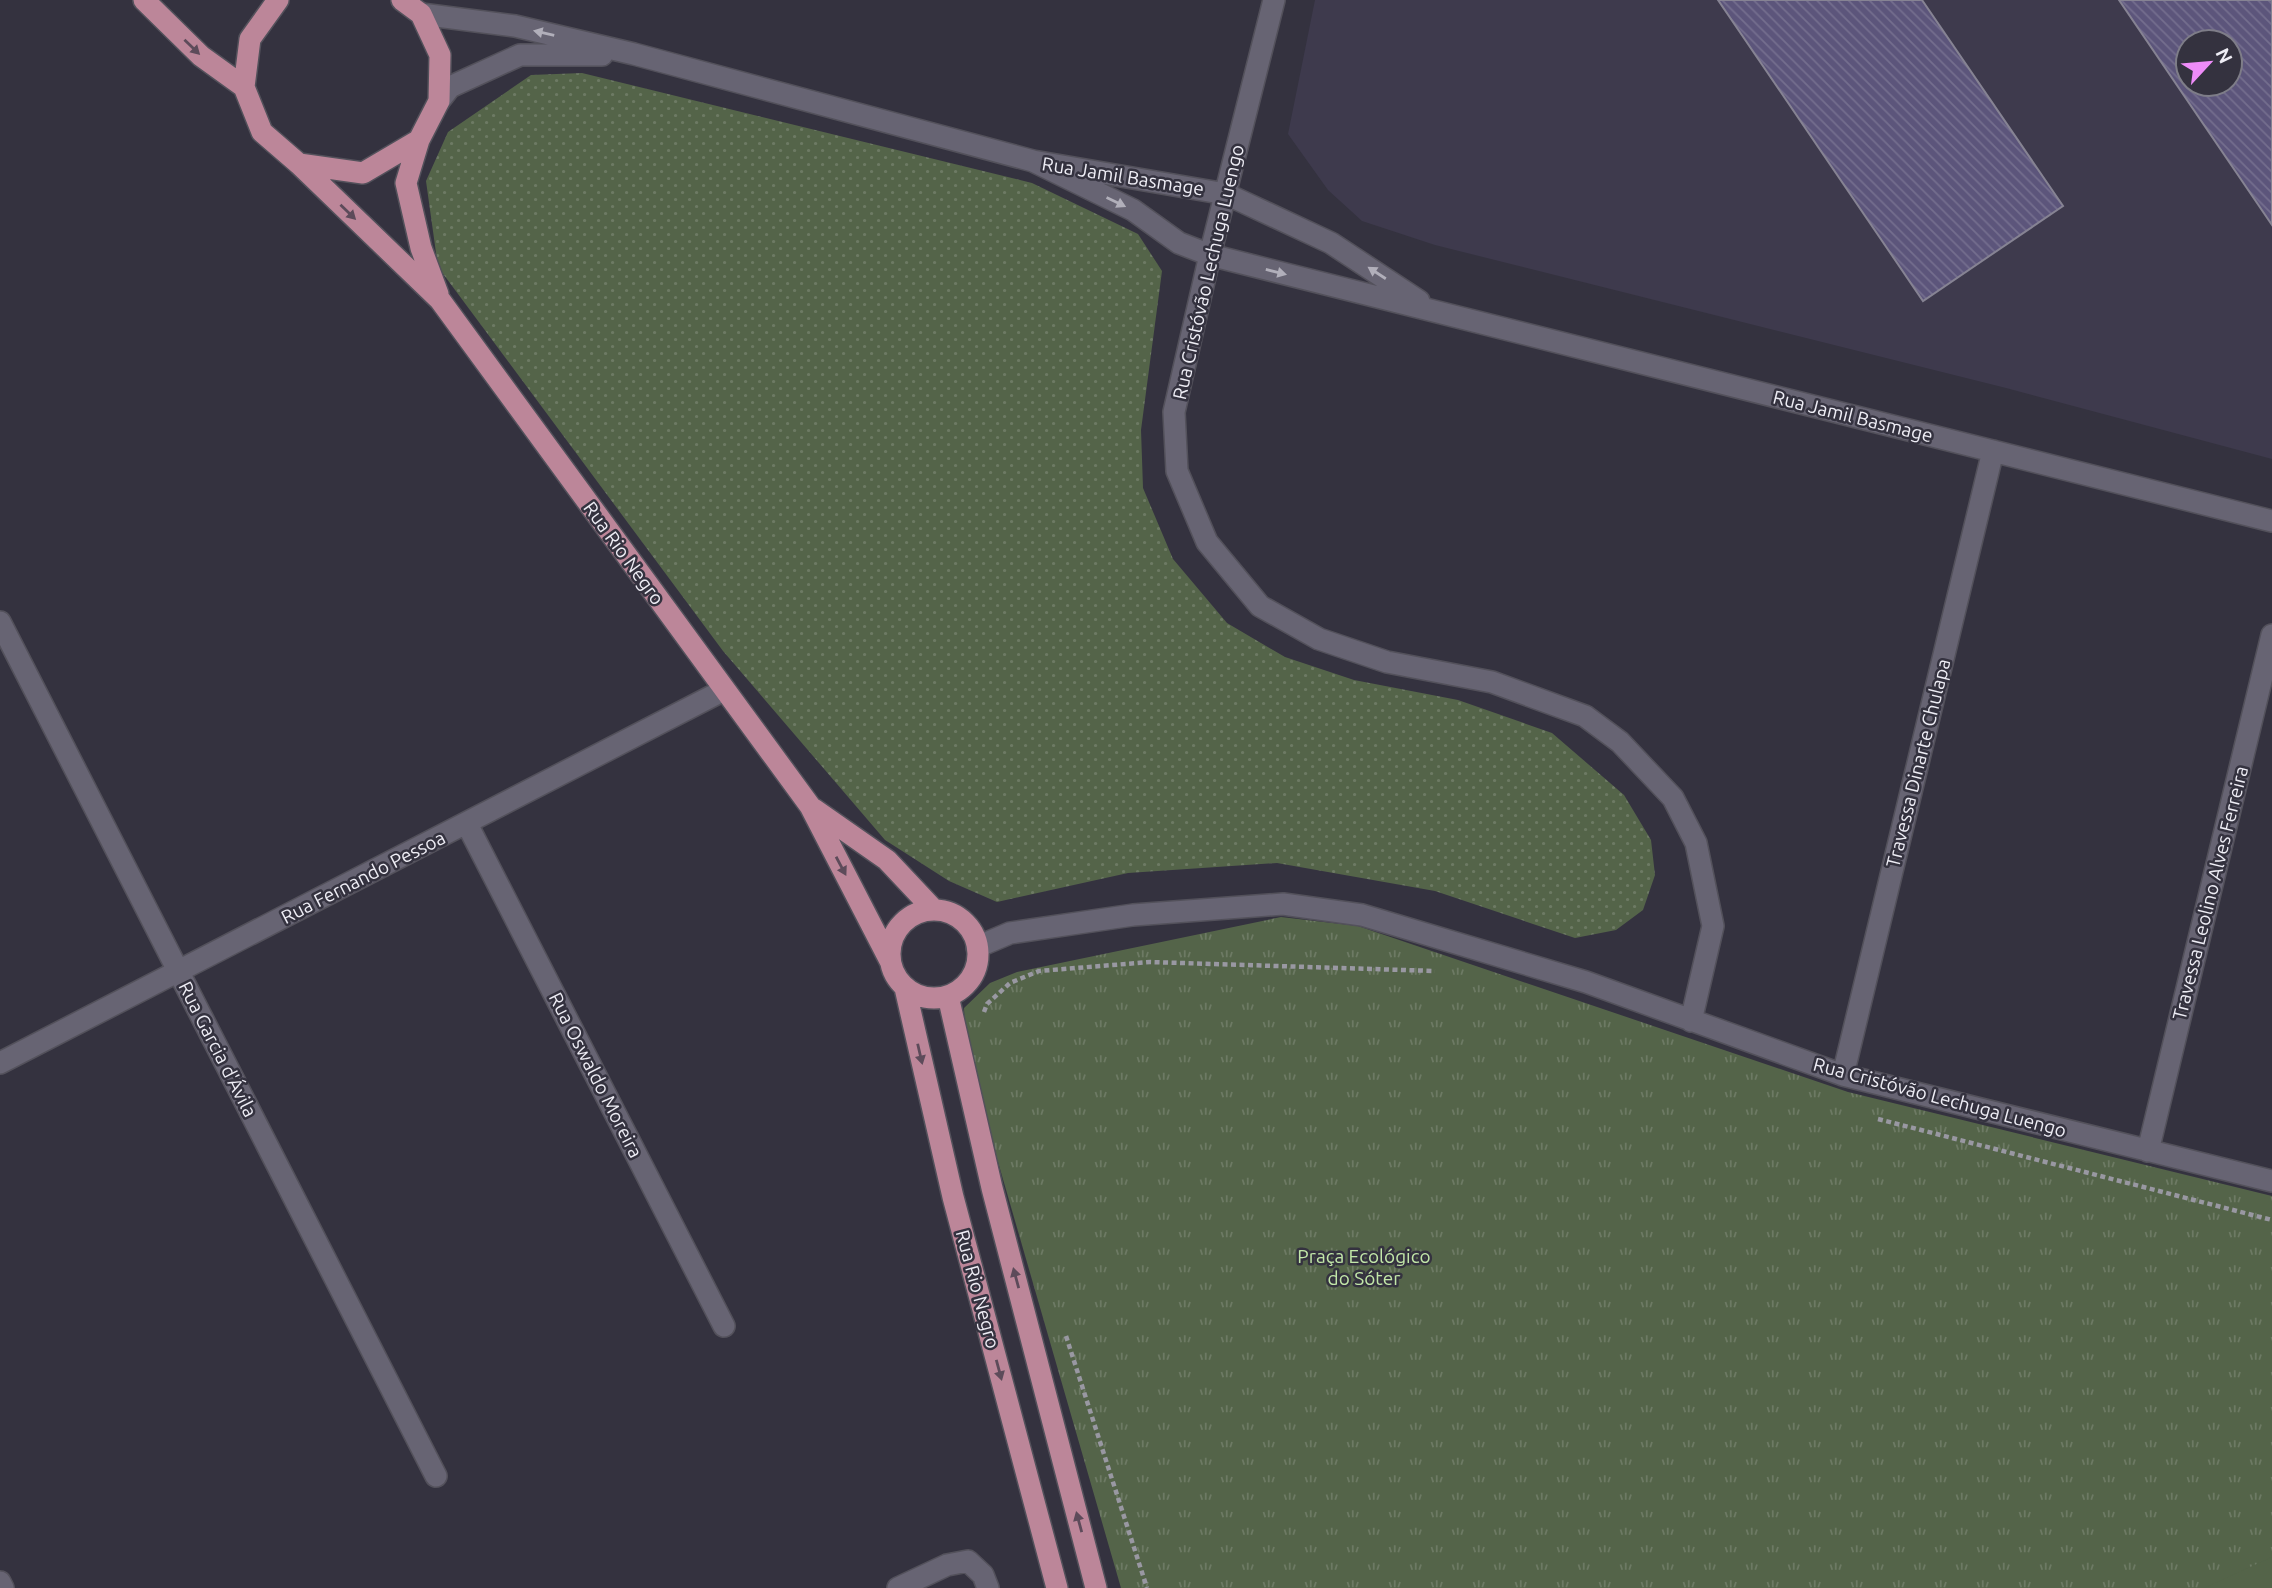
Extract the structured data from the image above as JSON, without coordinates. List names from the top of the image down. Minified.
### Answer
{"streets":{"main road":["Rua Rio Negro"],"street":["Rua Jamil Basmage","Rua Cristóvão Lechuga Luengo","Travessa Dinarte Chulapa","Rua Fernando Pessoa","Travessa Leolino Alves Ferreira","Rua Garcia d'Ávila","Rua Oswaldo Moreira"]},"crossings":[["Rua Jamil Basmage","Rua Cristóvão Lechuga Luengo"],["Rua Jamil Basmage","Rua Rio Negro"],["Rua Jamil Basmage","Travessa Dinarte Chulapa"],["Rua Cristóvão Lechuga Luengo","Travessa Dinarte Chulapa"],["Rua Cristóvão Lechuga Luengo","Travessa Leolino Alves Ferreira"],["Rua Rio Negro","Rua Fernando Pessoa"],["Rua Fernando Pessoa","Rua Garcia d'Ávila"],["Rua Fernando Pessoa","Rua Oswaldo Moreira"]],"parks":["Praça Ecológico do Sóter"],"north":"top right"}
